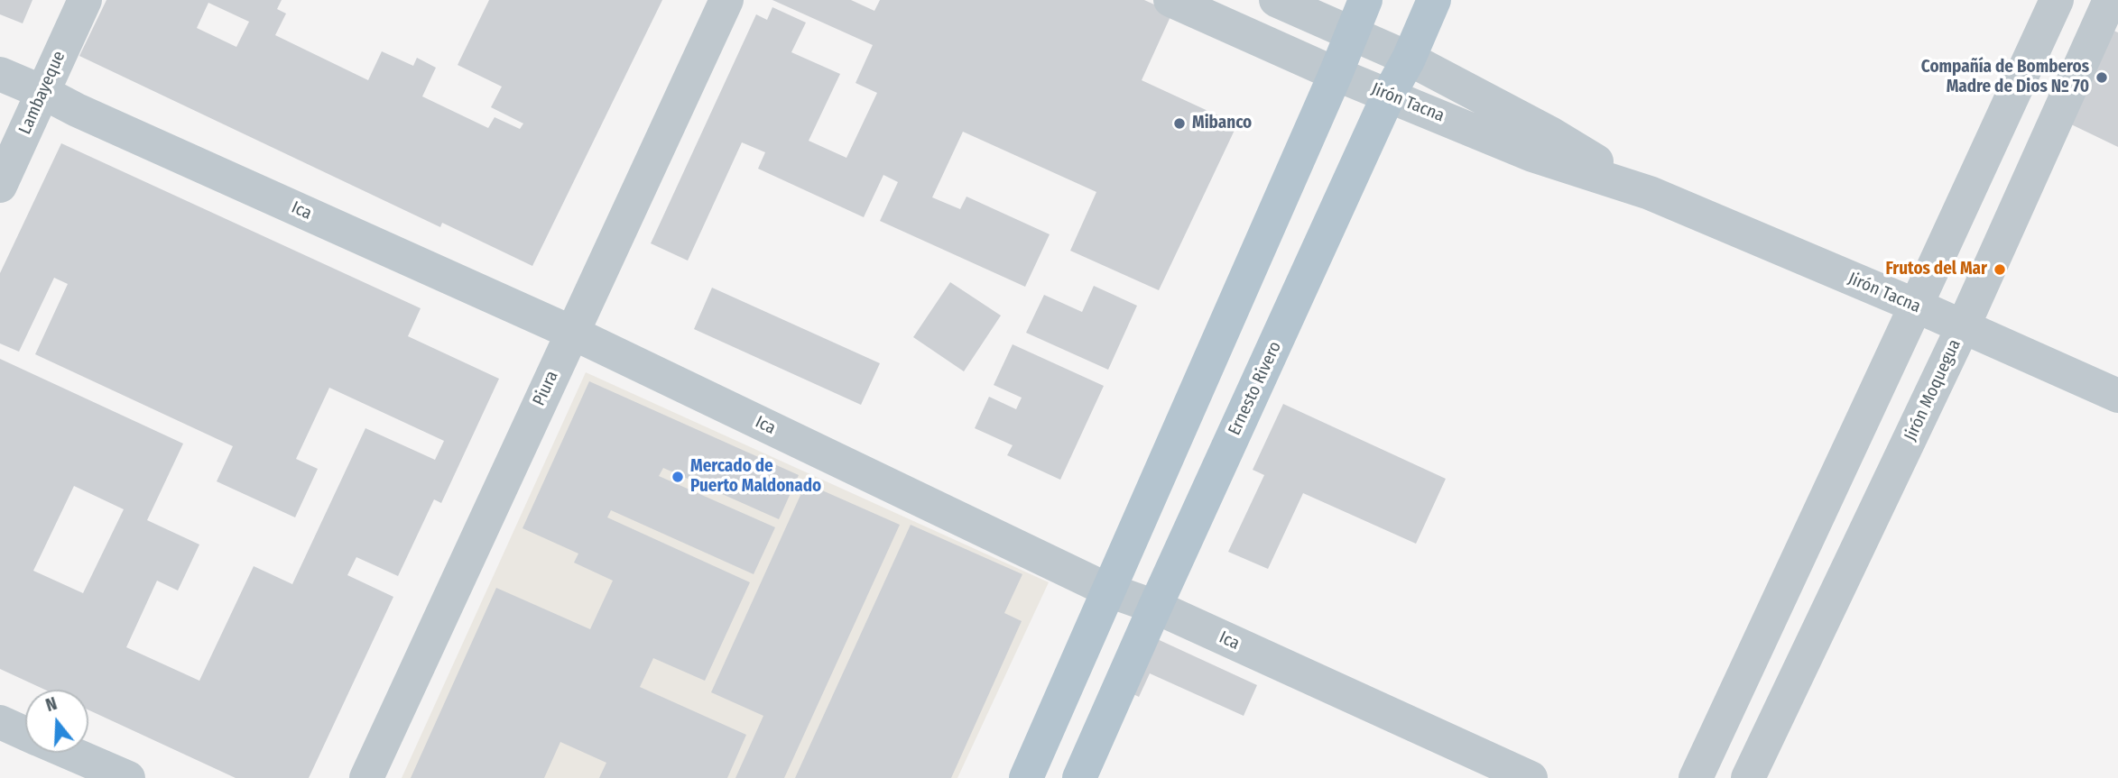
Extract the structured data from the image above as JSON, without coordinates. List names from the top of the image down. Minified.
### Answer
{"streets":{"main road":["Ernesto Rivero"],"street":["Lambayeque","Jirón Tacna","Ica","Piura","Jirón Moquegua"]},"crossings":[["Lambayeque","Ica"],["Jirón Tacna","Ernesto Rivero"],["Jirón Tacna","Jirón Moquegua"],["Ica","Piura"],["Ica","Ernesto Rivero"]],"places":["Compañía de Bomberos Madre de Dios Nº 70","Mibanco","Frutos del Mar","Mercado de Puerto Maldonado"],"north":"top"}
